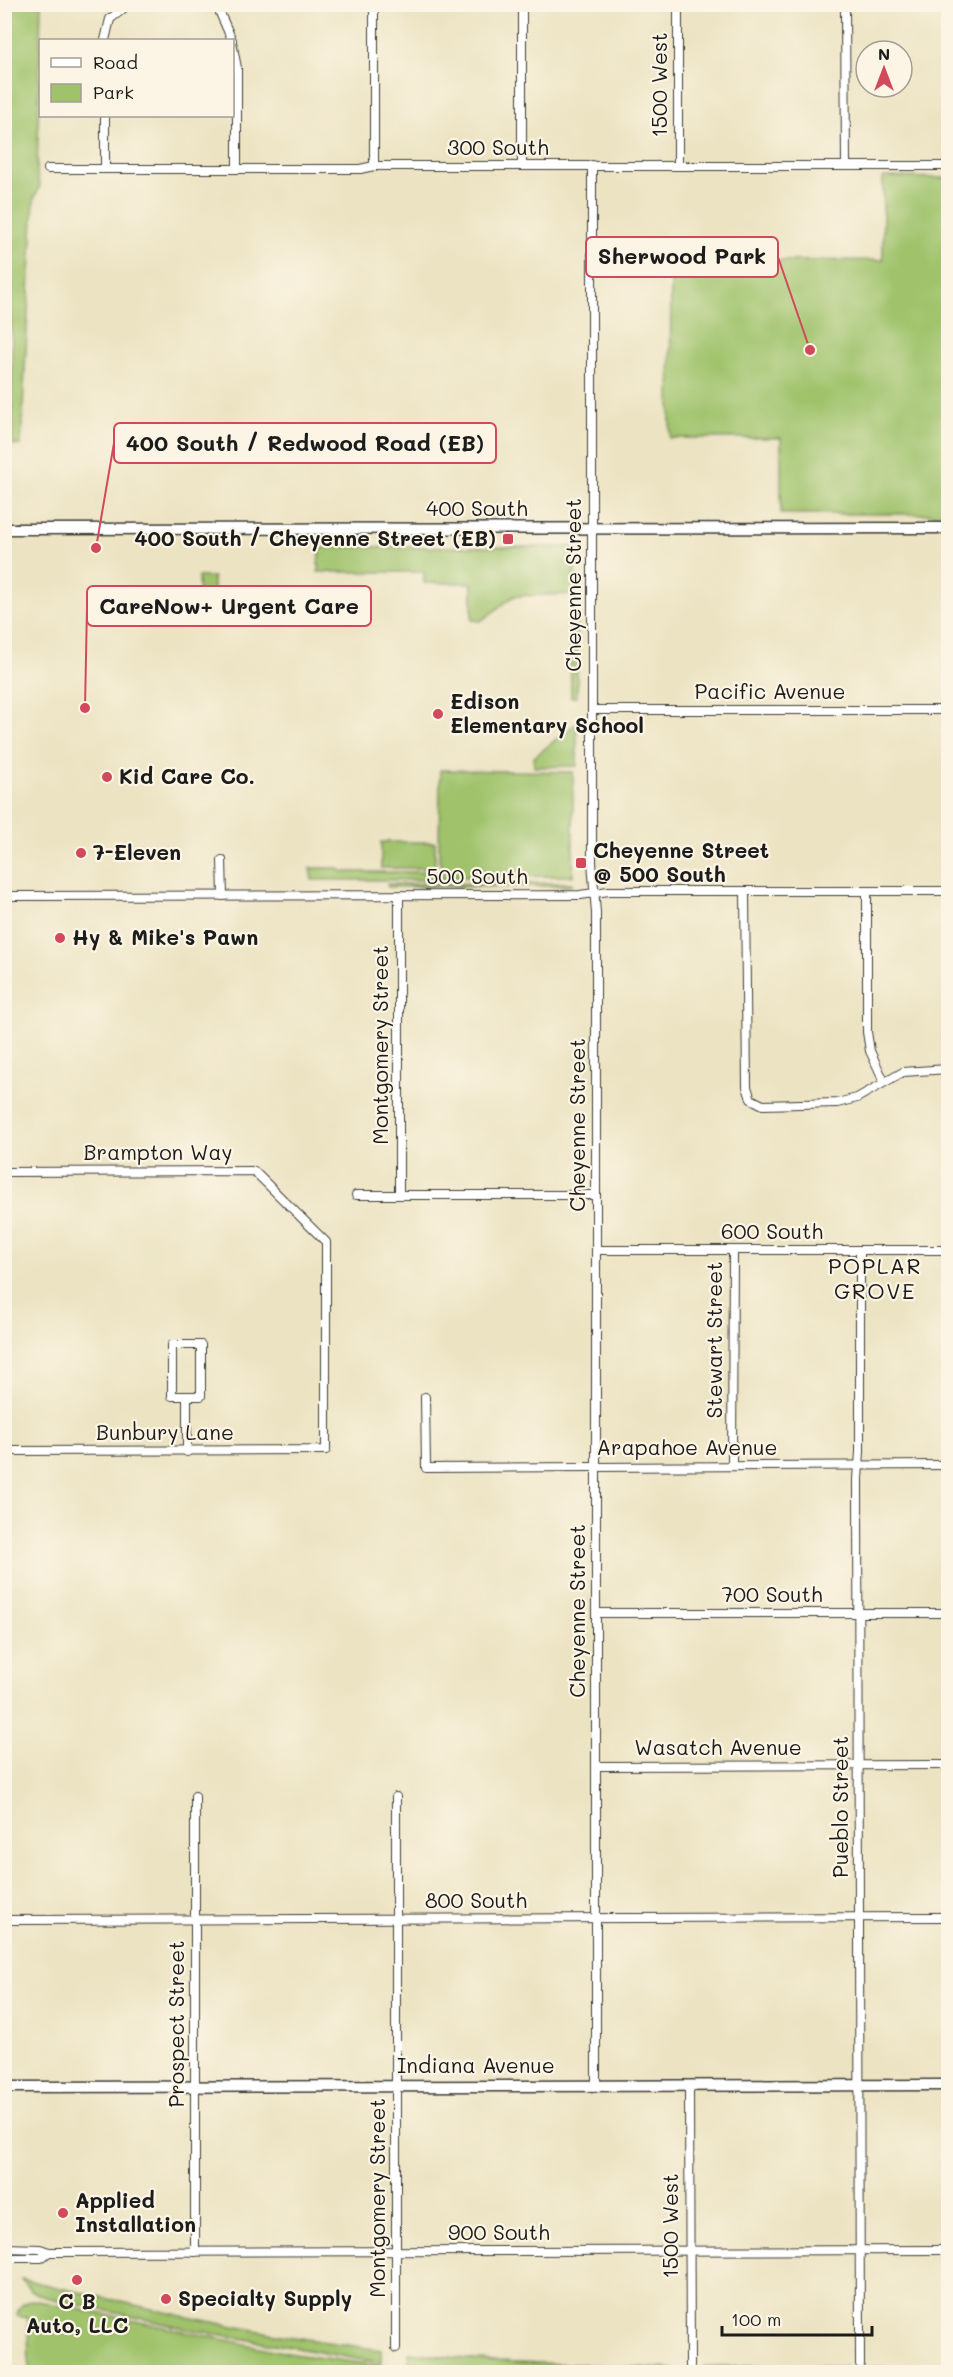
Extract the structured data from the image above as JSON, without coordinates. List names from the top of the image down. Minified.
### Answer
{"streets":{"street":["1500 West","300 South","400 South","Cheyenne Street","Pacific Avenue","500 South","Montgomery Street","Brampton Way","600 South","Stewart Street","Bunbury Lane","Arapahoe Avenue","700 South","Wasatch Avenue","Pueblo Street","800 South","Prospect Street","Indiana Avenue","900 South"]},"crossings":[["1500 West","300 South"],["1500 West","Indiana Avenue"],["1500 West","900 South"],["300 South","Cheyenne Street"],["400 South","Cheyenne Street"],["Cheyenne Street","Pacific Avenue"],["Cheyenne Street","500 South"],["Cheyenne Street","600 South"],["Cheyenne Street","Arapahoe Avenue"],["Cheyenne Street","700 South"],["Cheyenne Street","Wasatch Avenue"],["Cheyenne Street","800 South"],["Cheyenne Street","Indiana Avenue"],["500 South","Montgomery Street"],["Montgomery Street","800 South"],["Montgomery Street","Indiana Avenue"],["Montgomery Street","900 South"],["Brampton Way","Bunbury Lane"],["600 South","Stewart Street"],["600 South","Pueblo Street"],["Stewart Street","Arapahoe Avenue"],["Arapahoe Avenue","Pueblo Street"],["700 South","Pueblo Street"],["Wasatch Avenue","Pueblo Street"],["Pueblo Street","800 South"],["Pueblo Street","Indiana Avenue"],["Pueblo Street","900 South"],["800 South","Prospect Street"],["Prospect Street","Indiana Avenue"],["Prospect Street","900 South"]],"districts":["POPLAR GROVE"],"places":{"other":["Sherwood Park","400 South / Redwood Road (EB)","CareNow+ Urgent Care","Edison Elementary School","Kid Care Co.","7-Eleven","Hy & Mike's Pawn","Applied Installation","C B Auto, LLC","Specialty Supply"],"transit":["400 South / Cheyenne Street (EB)","Cheyenne Street @ 500 South"]},"legend":["Road","Park"],"scale_bar":"100 m","north":"top"}
